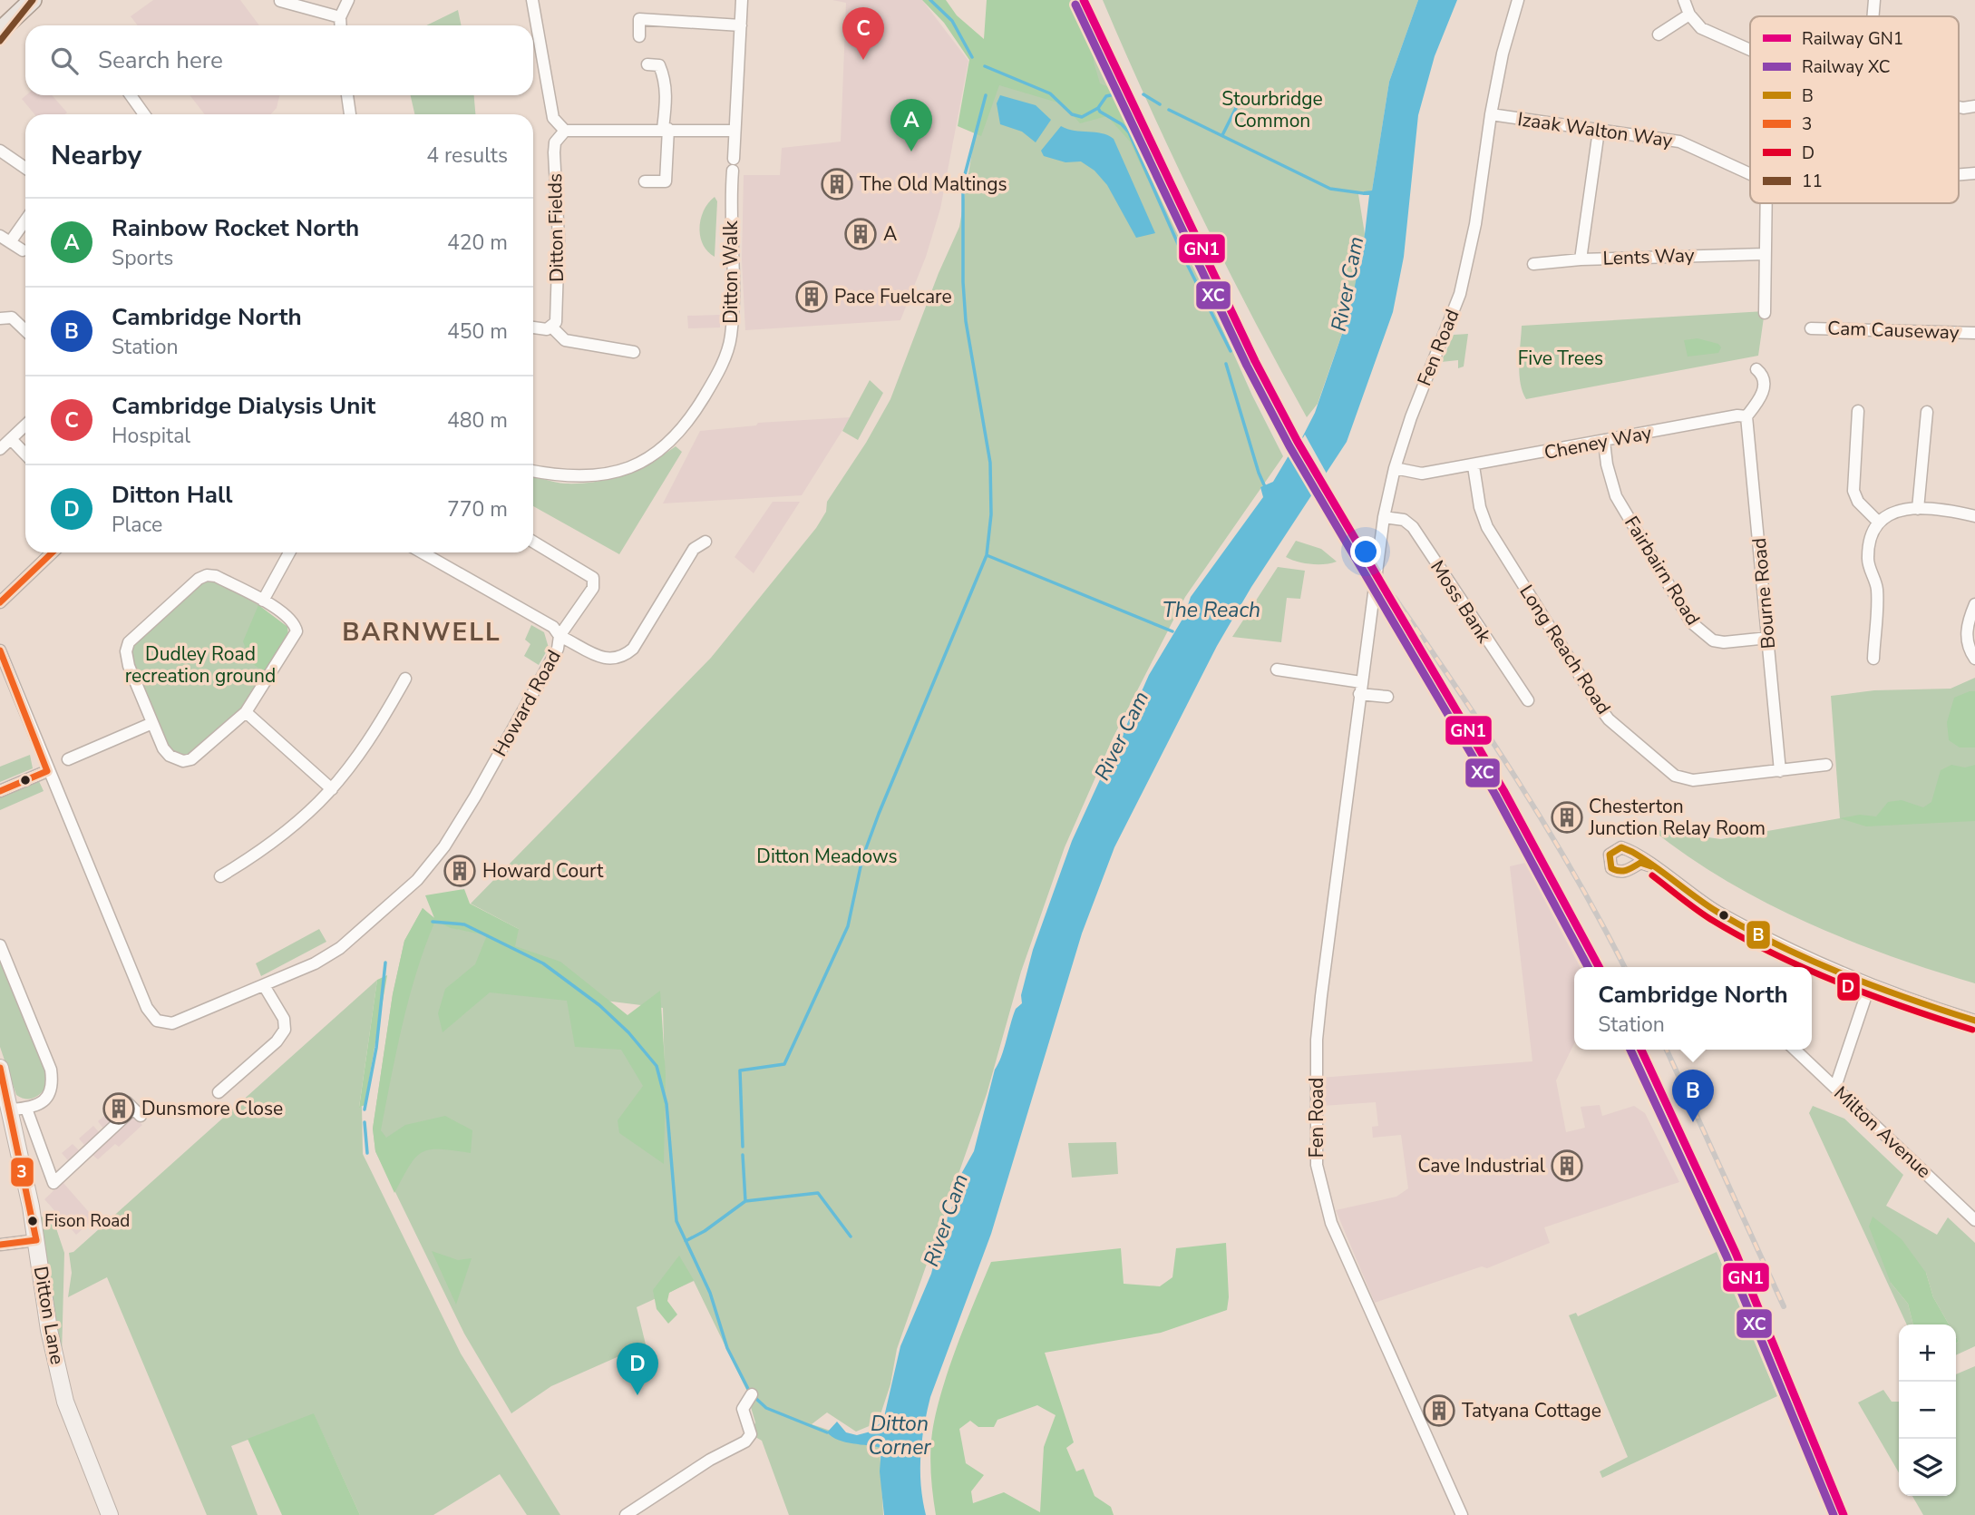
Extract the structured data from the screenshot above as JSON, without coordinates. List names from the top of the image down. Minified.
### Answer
{"streets":{"main road":["Ditton Lane"],"street":["Izaak Walton Way","Ditton Fields","Lents Way","Ditton Walk","Cam Causeway","Fen Road","Cheney Way","Fairbairn Road","Bourne Road","Moss Bank","Long Reach Road","Howard Road","Milton Avenue"]},"crossings":[["Izaak Walton Way","Fen Road"],["Fen Road","Cheney Way"],["Fen Road","Moss Bank"],["Cheney Way","Fairbairn Road"],["Cheney Way","Bourne Road"],["Cheney Way","Long Reach Road"],["Fairbairn Road","Bourne Road"],["Bourne Road","Long Reach Road"]],"districts":["BARNWELL"],"water":["River Cam","The Reach","Ditton Corner"],"parks":["Stourbridge Common","Five Trees","Dudley Road recreation ground","Ditton Meadows"],"places":{"building":["The Old Maltings","A","Pace Fuelcare","Chesterton Junction Relay Room","Howard Court","Dunsmore Close","Cave Industrial","Tatyana Cottage"],"other":["Fison Road"]},"lines":["rail line GN1","transit line 11","rail line XC","transit line 3","transit line B","transit line D"],"legend":["Railway GN1","Railway XC","B","3","D","11"],"page":{"pins":["C","A","B","D"],"search":"Search here","heading":["Nearby","4 results"],"list":[{"mark":"A","name":"Rainbow Rocket North","note":"Sports","value":"420 m"},{"mark":"B","name":"Cambridge North","note":"Station","value":"450 m"},{"mark":"C","name":"Cambridge Dialysis Unit","note":"Hospital","value":"480 m"},{"mark":"D","name":"Ditton Hall","note":"Place","value":"770 m"}],"popup":["Cambridge North","Station"],"map_buttons":["+","−"]}}
